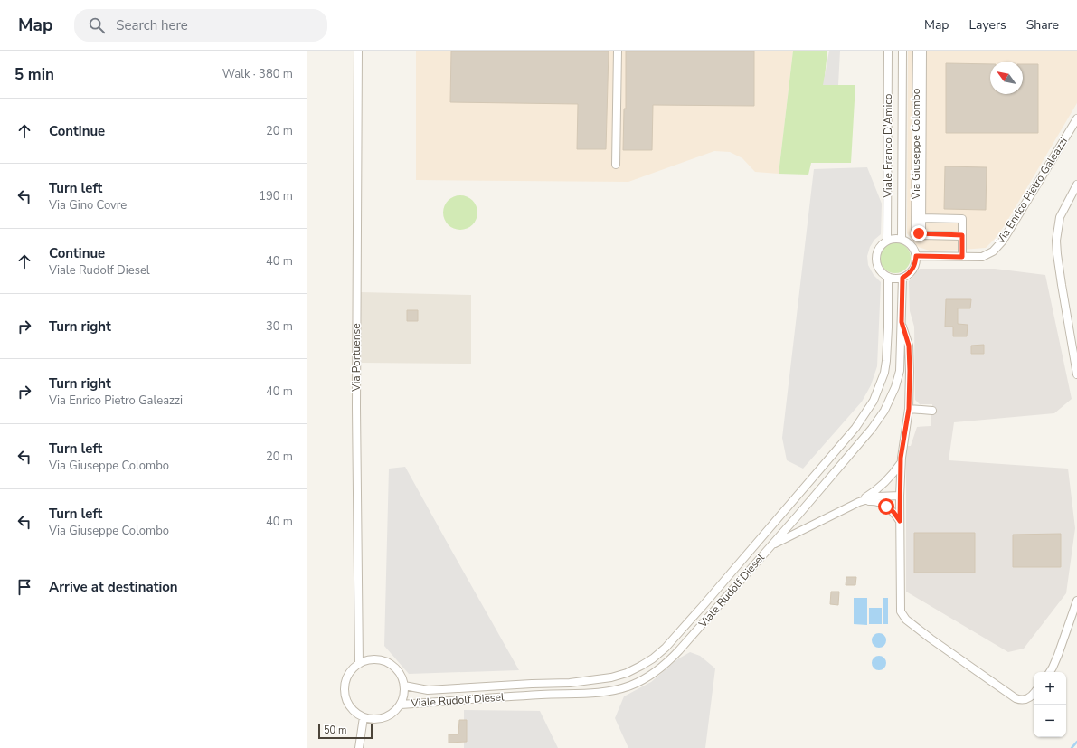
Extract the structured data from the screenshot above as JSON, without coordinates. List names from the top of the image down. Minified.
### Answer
{"streets":{"street":["Via Giuseppe Colombo","Viale Franco D'Amico","Via Enrico Pietro Galeazzi","Via Portuense","Viale Rudolf Diesel"]},"crossings":[["Viale Franco D'Amico","Via Enrico Pietro Galeazzi"],["Viale Franco D'Amico","Viale Rudolf Diesel"],["Via Enrico Pietro Galeazzi","Viale Rudolf Diesel"],["Via Portuense","Viale Rudolf Diesel"]],"scale_bar":"50 m","north":"top left","page":{"header":"Map","search":"Search here","nav":["Map","Layers","Share"],"heading":["5 min","Walk · 380 m"],"list":[["Continue","20 m"],["Turn left","Via Gino Covre","190 m"],["Continue","Viale Rudolf Diesel","40 m"],["Turn right","30 m"],["Turn right","Via Enrico Pietro Galeazzi","40 m"],["Turn left","Via Giuseppe Colombo","20 m"],["Turn left","Via Giuseppe Colombo","40 m"],"Arrive at destination"],"map_buttons":["+","−"],"scale":"50 m"}}
